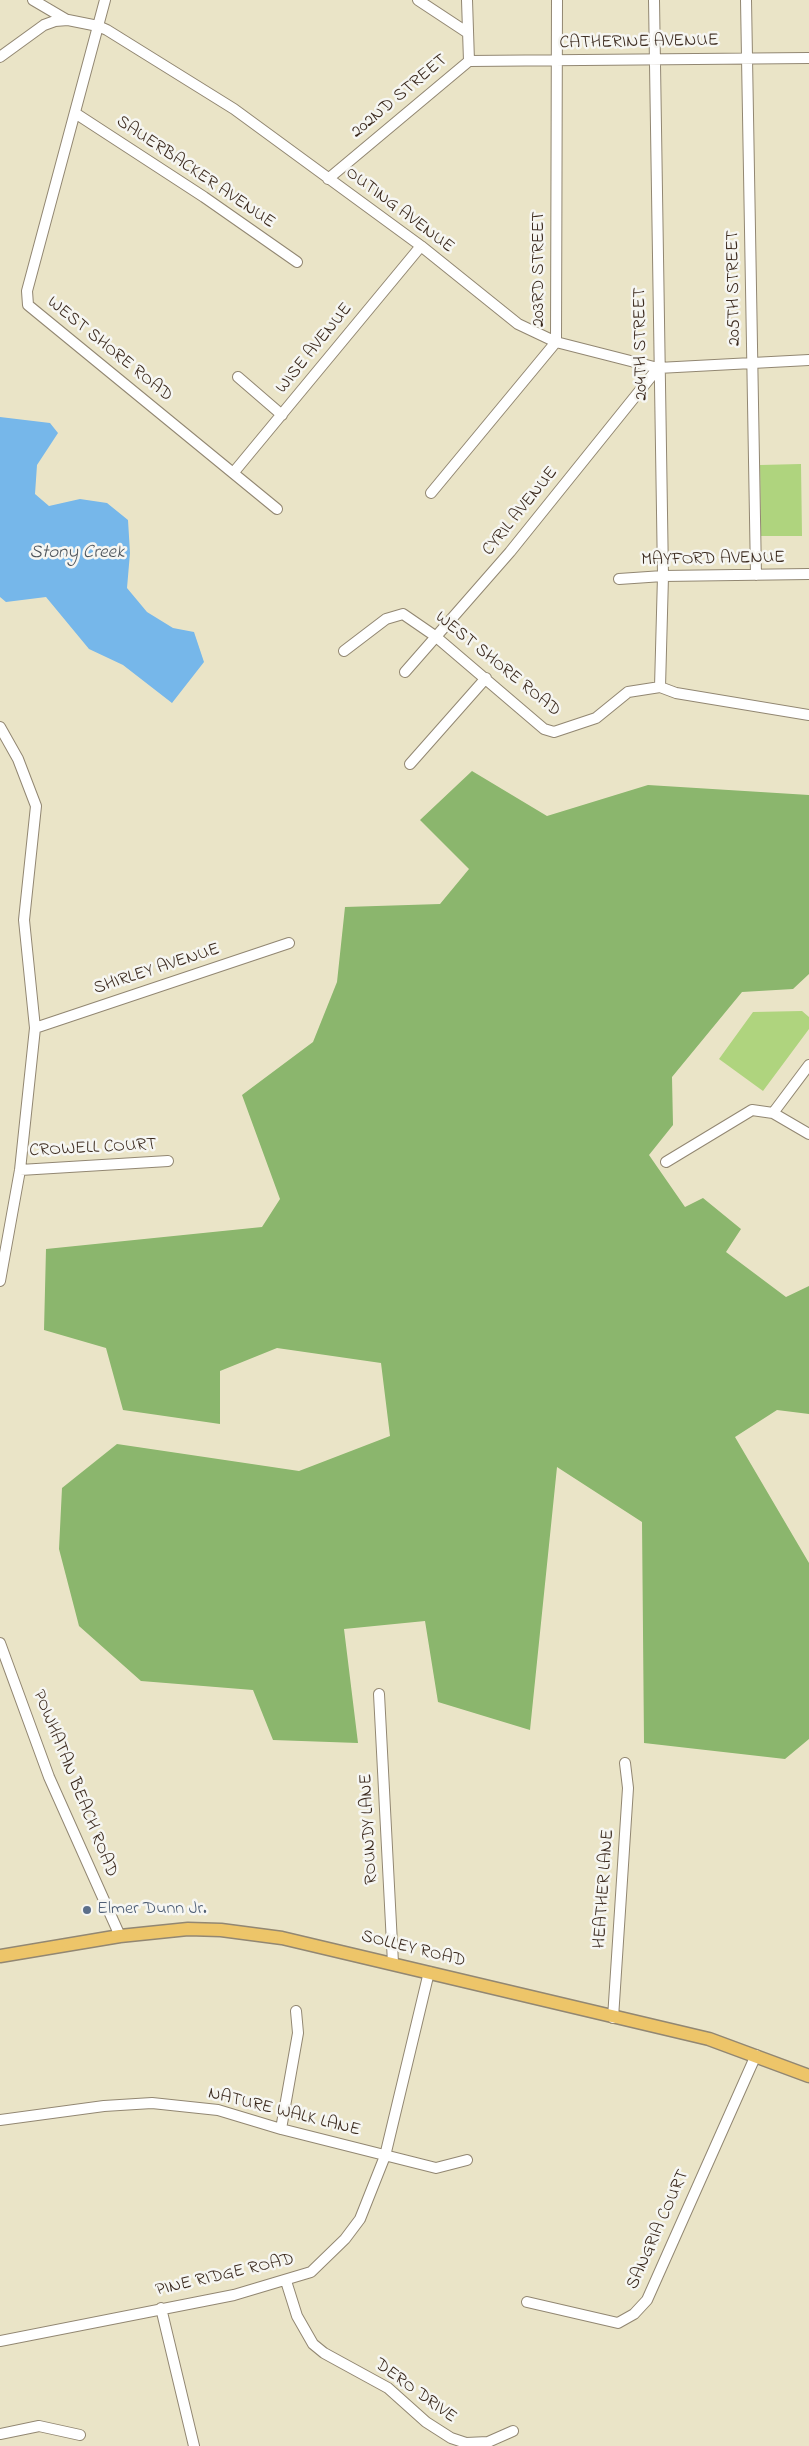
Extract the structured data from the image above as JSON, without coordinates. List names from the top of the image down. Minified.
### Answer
{"streets":{"main road":["SOLLEY ROAD"],"street":["CATHERINE AVENUE","202ND STREET","SAUERBACKER AVENUE","OUTING AVENUE","203RD STREET","205TH STREET","204TH STREET","WISE AVENUE","WEST SHORE ROAD","CYRIL AVENUE","MAYFORD AVENUE","SHIRLEY AVENUE","CROWELL COURT","POWHATAN BEACH ROAD","ROUNDY LANE","HEATHER LANE","NATURE WALK LANE","SANGRIA COURT","PINE RIDGE ROAD","DERO DRIVE"]},"crossings":[["CATHERINE AVENUE","202ND STREET"],["CATHERINE AVENUE","203RD STREET"],["CATHERINE AVENUE","205TH STREET"],["CATHERINE AVENUE","204TH STREET"],["202ND STREET","OUTING AVENUE"],["SAUERBACKER AVENUE","WEST SHORE ROAD"],["OUTING AVENUE","203RD STREET"],["OUTING AVENUE","205TH STREET"],["OUTING AVENUE","204TH STREET"],["OUTING AVENUE","WISE AVENUE"],["OUTING AVENUE","WEST SHORE ROAD"],["OUTING AVENUE","CYRIL AVENUE"],["205TH STREET","MAYFORD AVENUE"],["204TH STREET","WEST SHORE ROAD"],["204TH STREET","CYRIL AVENUE"],["204TH STREET","MAYFORD AVENUE"],["WISE AVENUE","WEST SHORE ROAD"],["WEST SHORE ROAD","CYRIL AVENUE"],["POWHATAN BEACH ROAD","SOLLEY ROAD"],["ROUNDY LANE","SOLLEY ROAD"],["HEATHER LANE","SOLLEY ROAD"],["SOLLEY ROAD","SANGRIA COURT"],["SOLLEY ROAD","PINE RIDGE ROAD"],["NATURE WALK LANE","PINE RIDGE ROAD"],["PINE RIDGE ROAD","DERO DRIVE"]],"water":["Stony Creek"],"places":["Elmer Dunn Jr."]}
